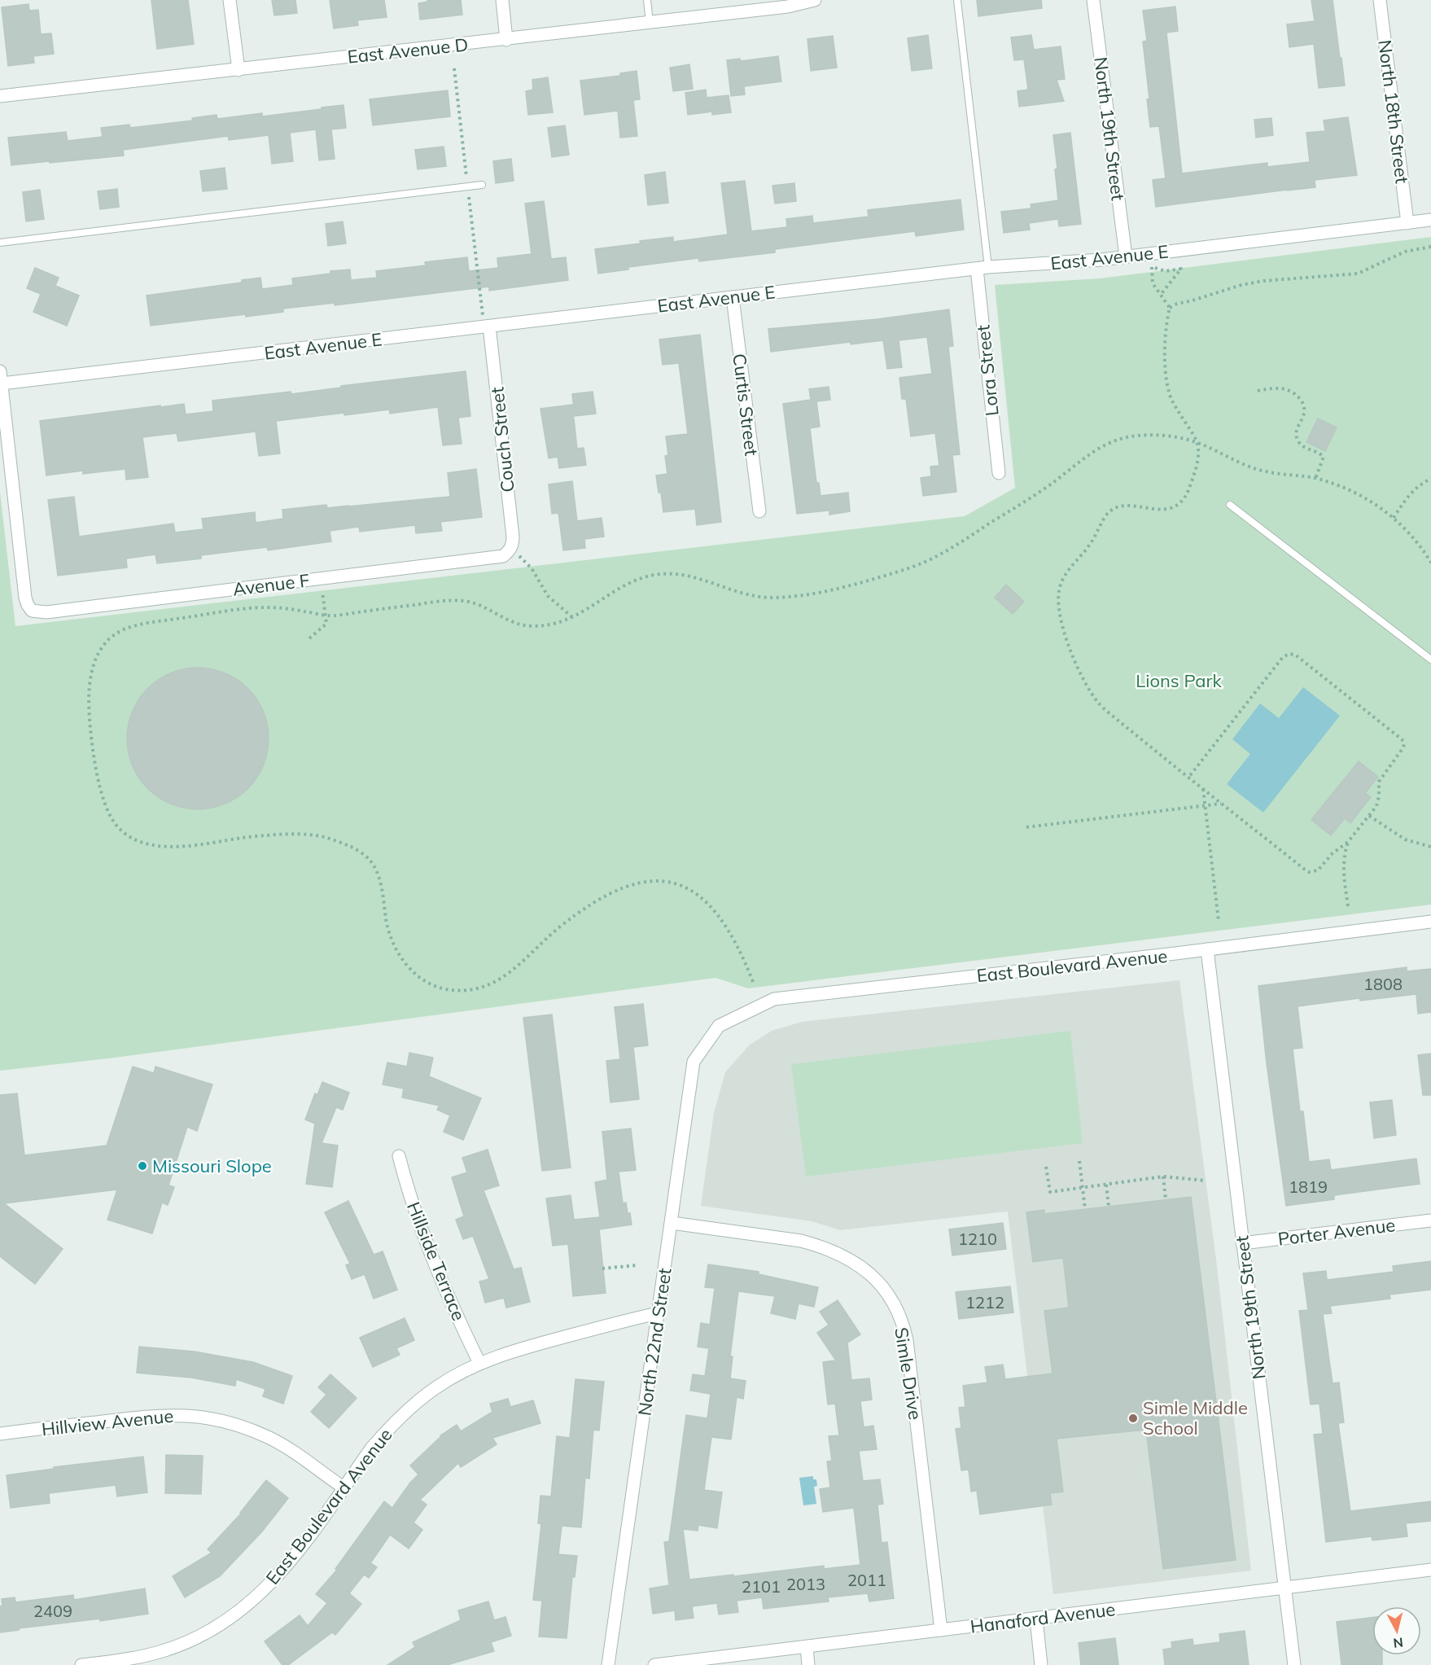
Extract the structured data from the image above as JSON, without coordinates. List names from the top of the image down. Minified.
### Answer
{"streets":{"street":["East Avenue D","North 18th Street","North 19th Street","East Avenue E","Lora Street","Curtis Street","Couch Street","Avenue F","East Boulevard Avenue","Porter Avenue","Hillside Terrace","North 22nd Street","Simle Drive","Hillview Avenue","Hanaford Avenue"]},"crossings":[["North 18th Street","East Avenue E"],["North 19th Street","East Avenue E"],["North 19th Street","East Boulevard Avenue"],["North 19th Street","Porter Avenue"],["North 19th Street","Hanaford Avenue"],["East Avenue E","Lora Street"],["East Avenue E","Curtis Street"],["East Avenue E","Couch Street"],["East Avenue E","Avenue F"],["Couch Street","Avenue F"],["East Boulevard Avenue","Hillside Terrace"],["East Boulevard Avenue","North 22nd Street"],["East Boulevard Avenue","Hillview Avenue"],["North 22nd Street","Simle Drive"],["Simle Drive","Hanaford Avenue"]],"parks":["Lions Park"],"places":["Missouri Slope","Simle Middle School"],"house_numbers":["1808","1819","1210","1212","2011","2013","2101","2409"],"north":"bottom"}
